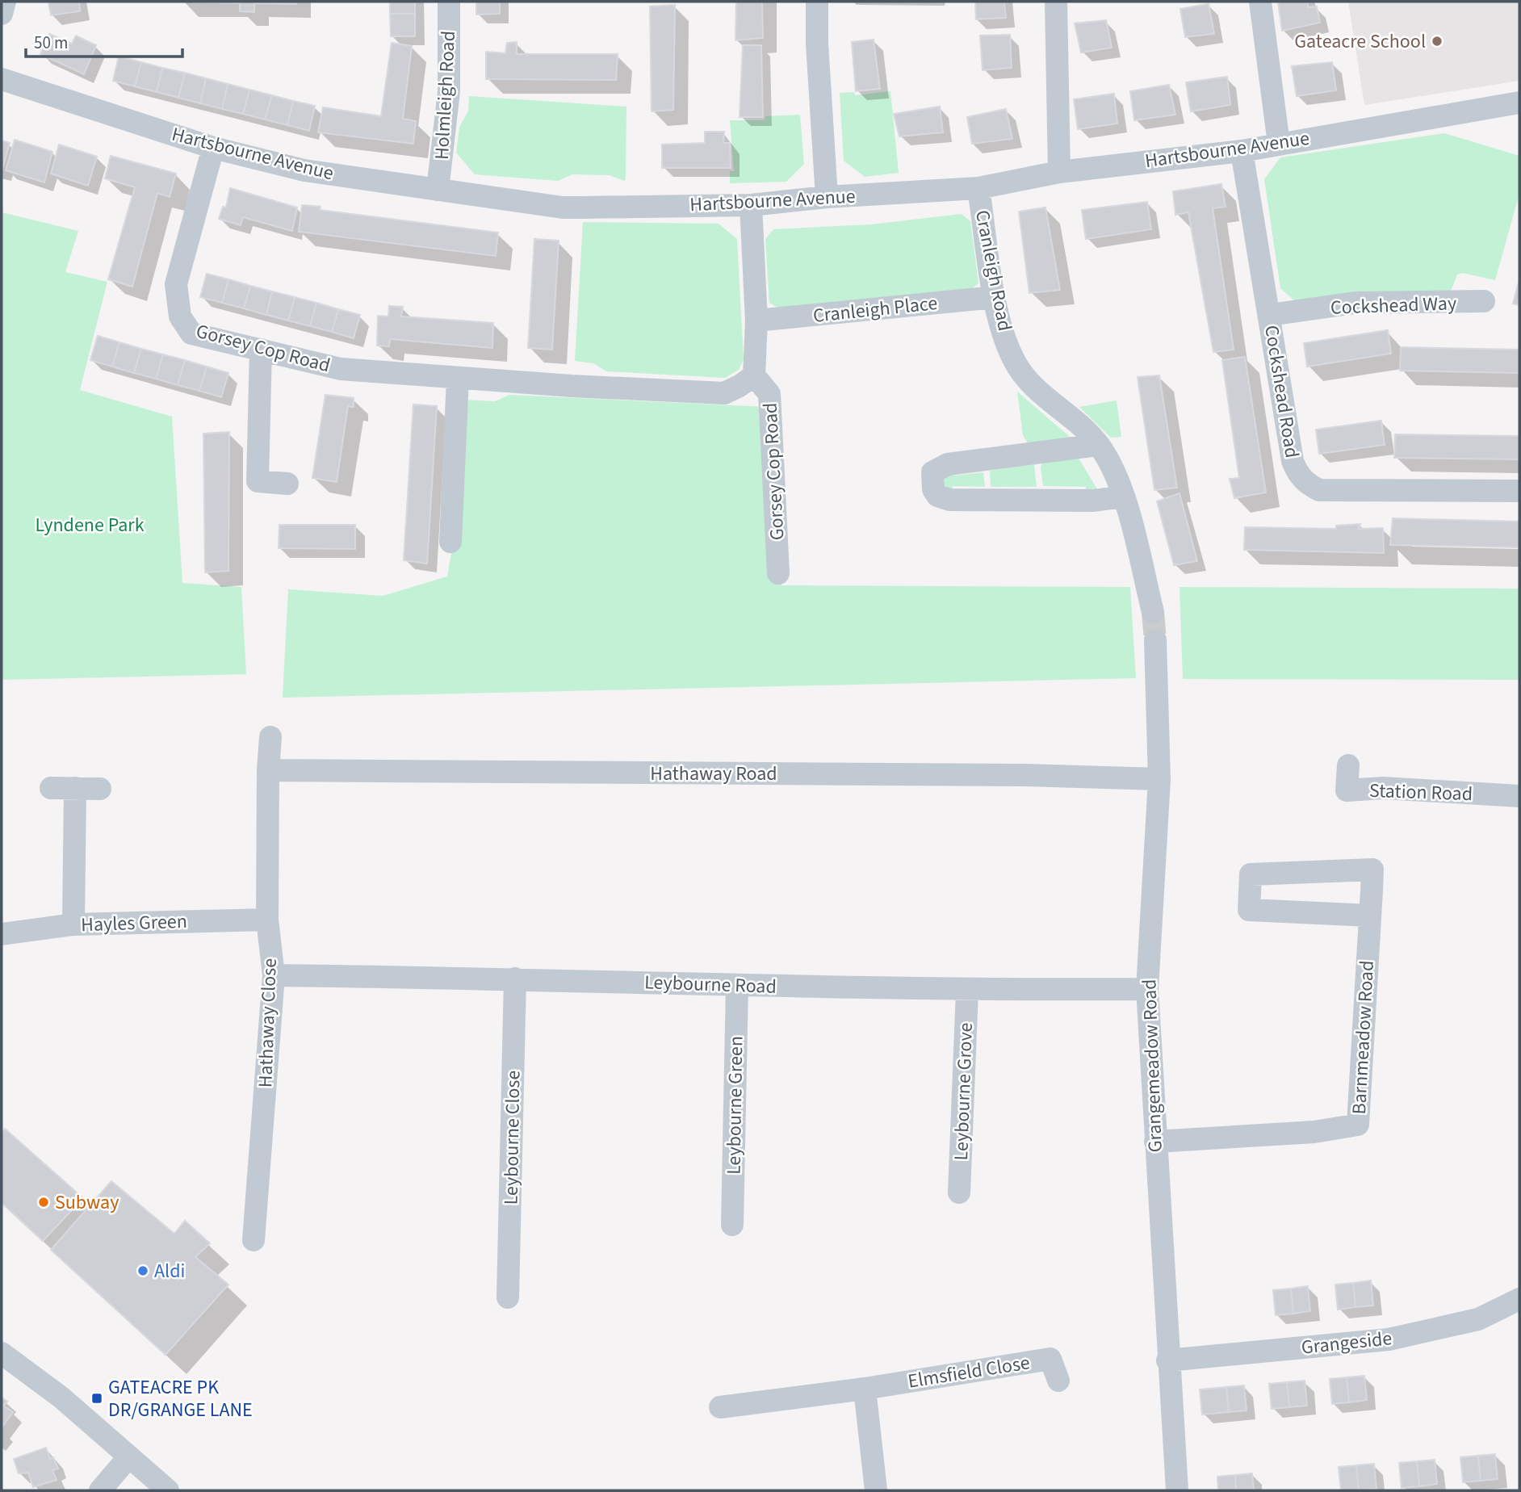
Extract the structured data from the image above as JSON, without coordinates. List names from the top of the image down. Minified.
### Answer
{"streets":{"street":["Holmleigh Road","Hartsbourne Avenue","Cranleigh Road","Cockshead Way","Cranleigh Place","Gorsey Cop Road","Cockshead Road","Hathaway Road","Station Road","Hayles Green","Leybourne Road","Hathaway Close","Barnmeadow Road","Grangemeadow Road","Leybourne Grove","Leybourne Green","Leybourne Close","Grangeside","Elmsfield Close"]},"crossings":[["Holmleigh Road","Hartsbourne Avenue"],["Hartsbourne Avenue","Cranleigh Road"],["Hartsbourne Avenue","Gorsey Cop Road"],["Hartsbourne Avenue","Cockshead Road"],["Cranleigh Road","Cranleigh Place"],["Cockshead Way","Cockshead Road"],["Cranleigh Place","Gorsey Cop Road"],["Hathaway Road","Hathaway Close"],["Hathaway Road","Grangemeadow Road"],["Hayles Green","Hathaway Close"],["Leybourne Road","Hathaway Close"],["Leybourne Road","Grangemeadow Road"],["Leybourne Road","Leybourne Grove"],["Leybourne Road","Leybourne Green"],["Leybourne Road","Leybourne Close"],["Barnmeadow Road","Grangemeadow Road"],["Grangemeadow Road","Grangeside"]],"parks":["Lyndene Park"],"places":{"other":["Gateacre School","Subway","Aldi"],"transit":["GATEACRE PK DR/GRANGE LANE"]},"scale_bar":"50 m"}
